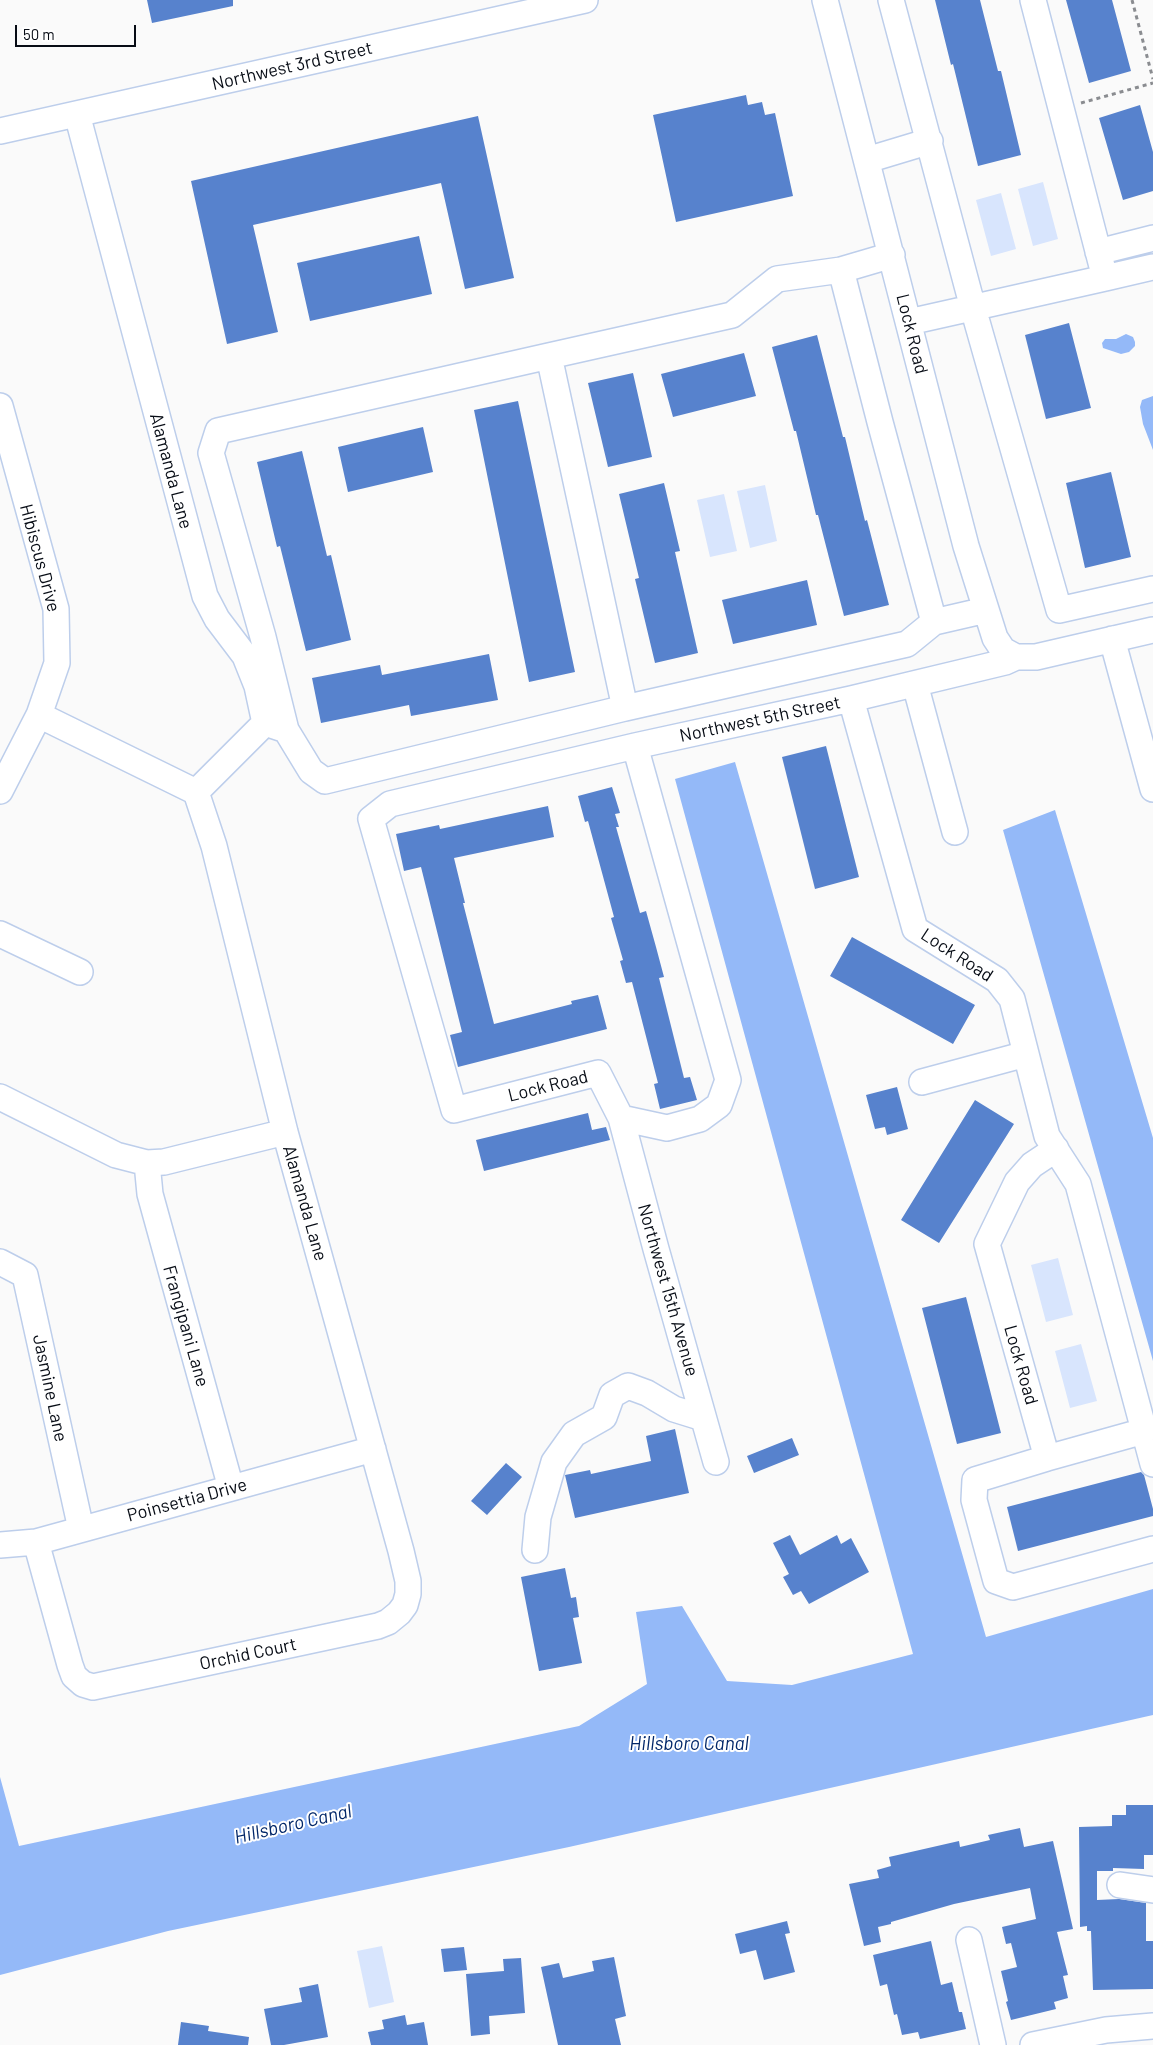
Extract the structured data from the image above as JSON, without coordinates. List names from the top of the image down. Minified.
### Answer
{"streets":{"street":["Northwest 3rd Street","Lock Road","Alamanda Lane","Hibiscus Drive","Northwest 5th Street","Northwest 15th Avenue","Frangipani Lane","Jasmine Lane","Poinsettia Drive","Orchid Court"]},"crossings":[["Northwest 3rd Street","Alamanda Lane"],["Lock Road","Northwest 5th Street"],["Lock Road","Northwest 15th Avenue"],["Alamanda Lane","Poinsettia Drive"],["Alamanda Lane","Orchid Court"],["Frangipani Lane","Poinsettia Drive"],["Jasmine Lane","Poinsettia Drive"],["Poinsettia Drive","Orchid Court"]],"water":["Hillsboro Canal"],"scale_bar":"50 m"}
